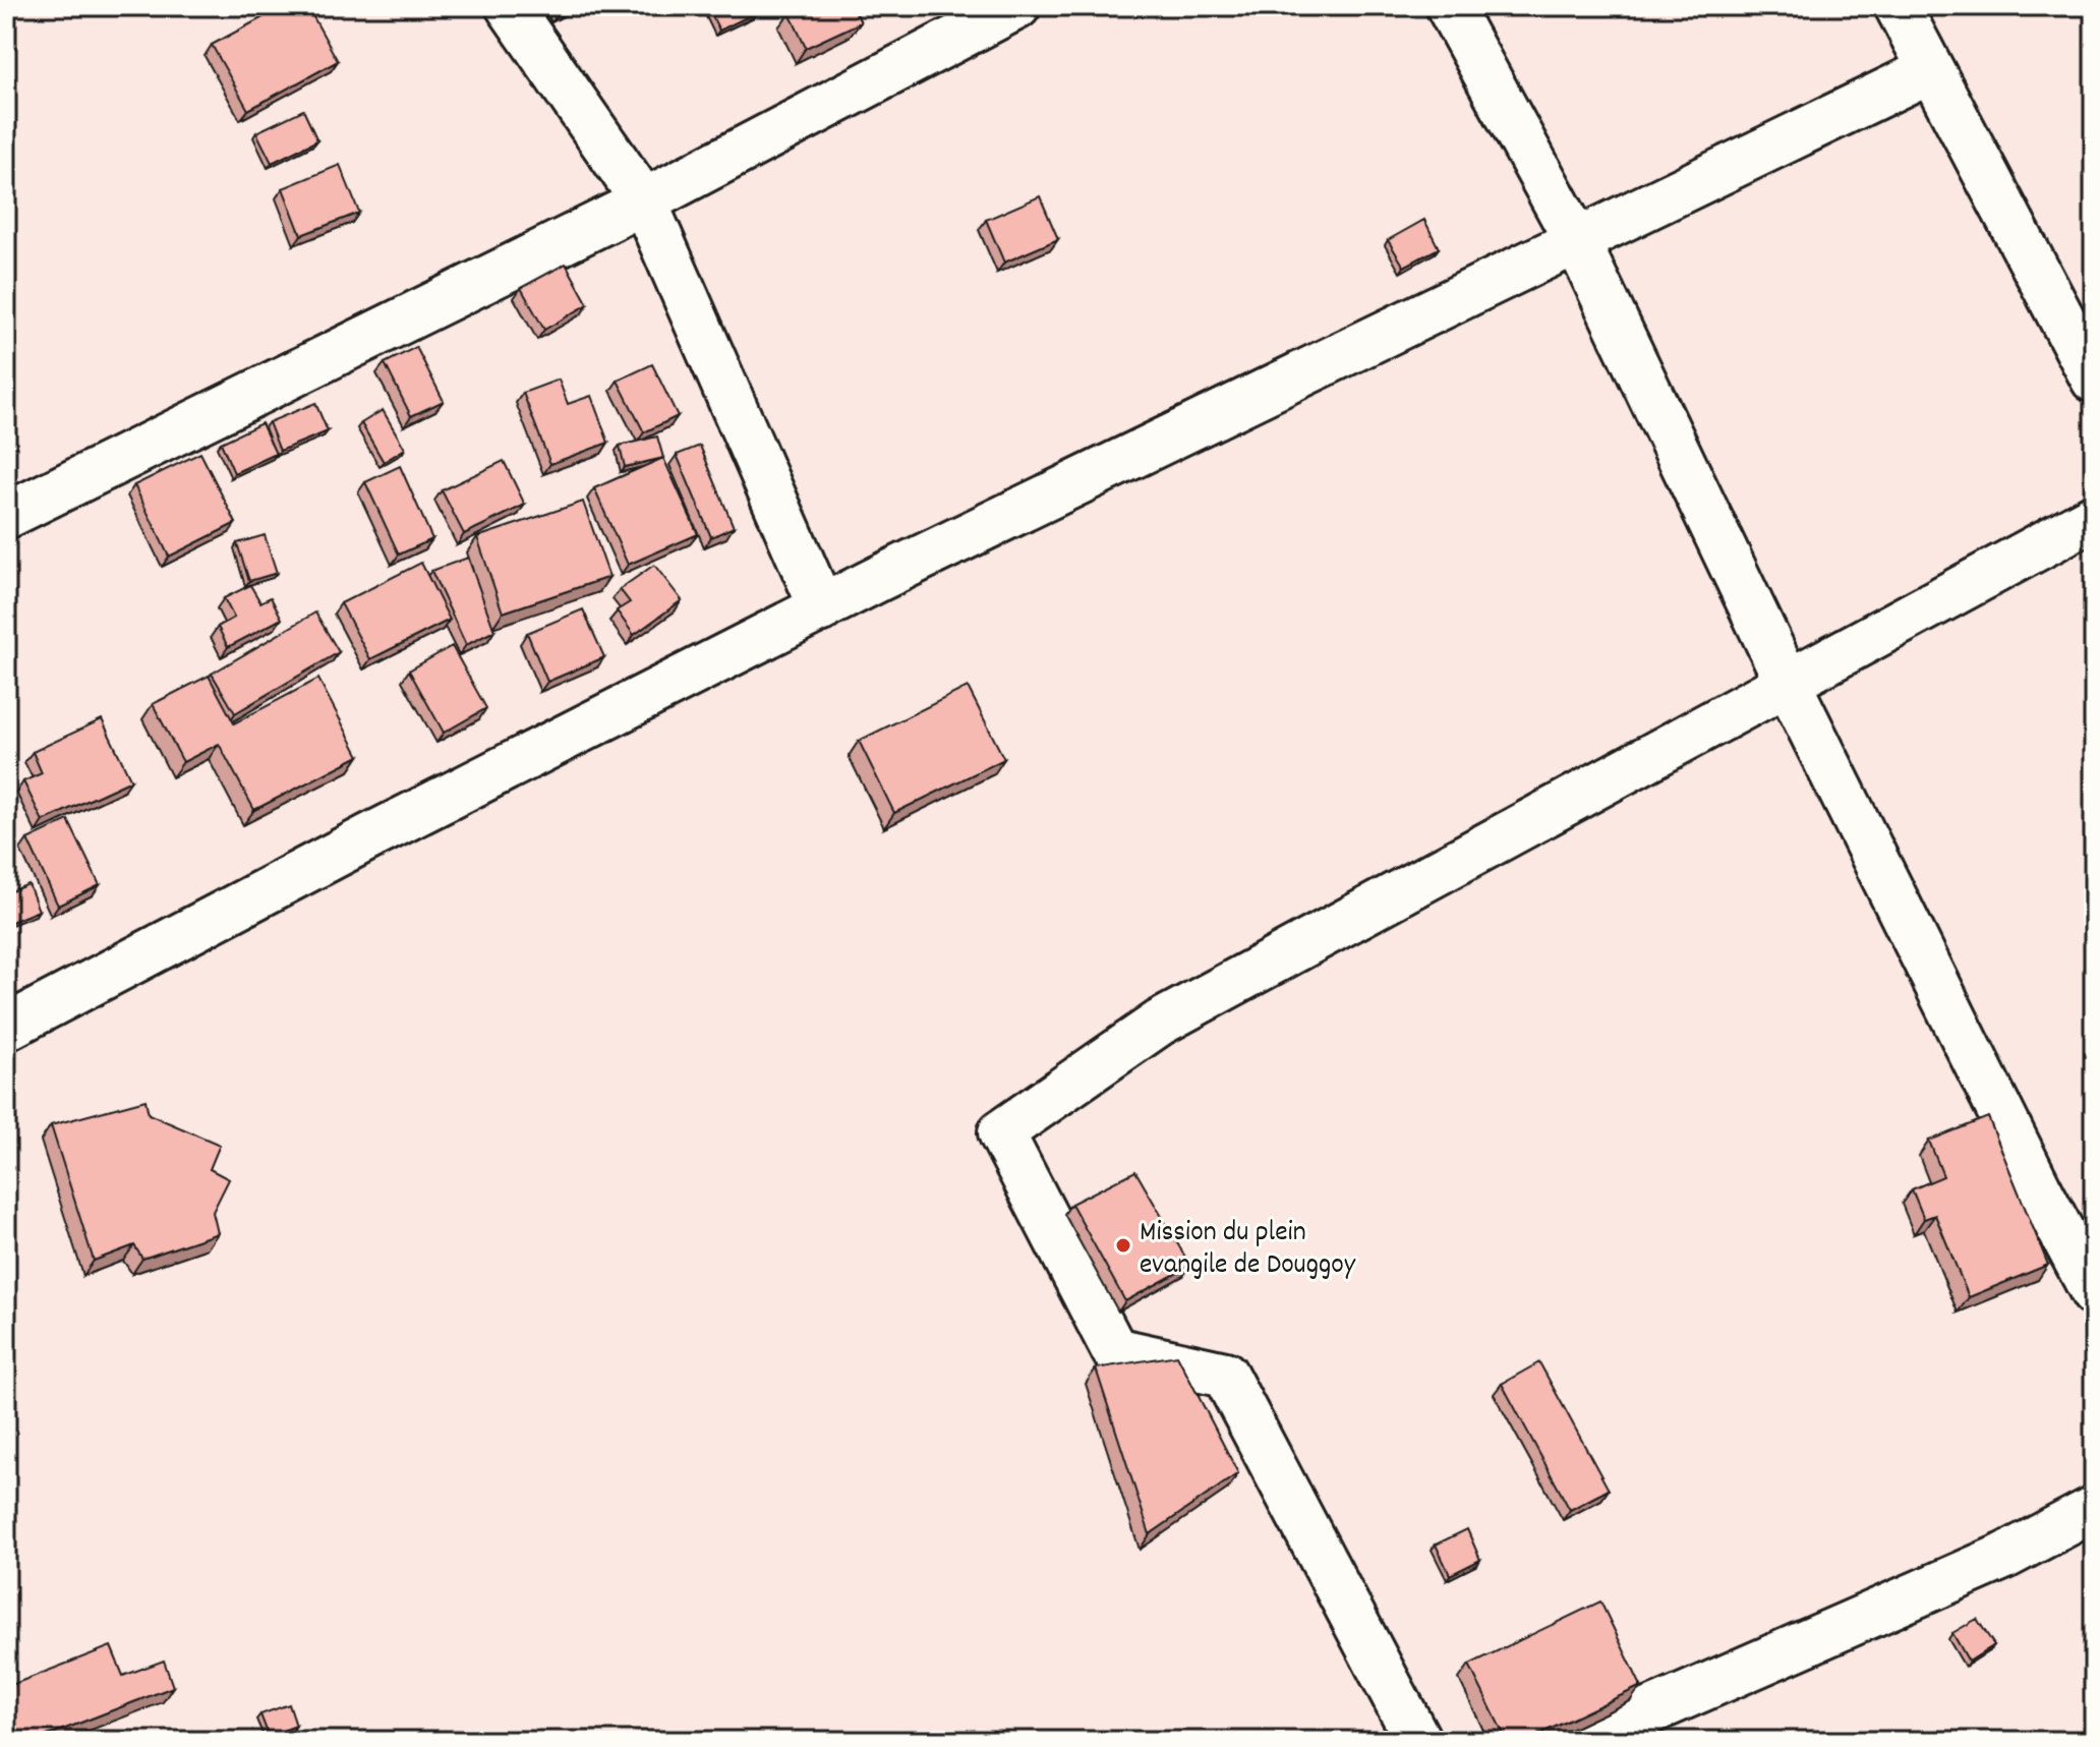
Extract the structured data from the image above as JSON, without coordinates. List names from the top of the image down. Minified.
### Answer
{"places":["Mission du plein evangile de Douggoy"]}
